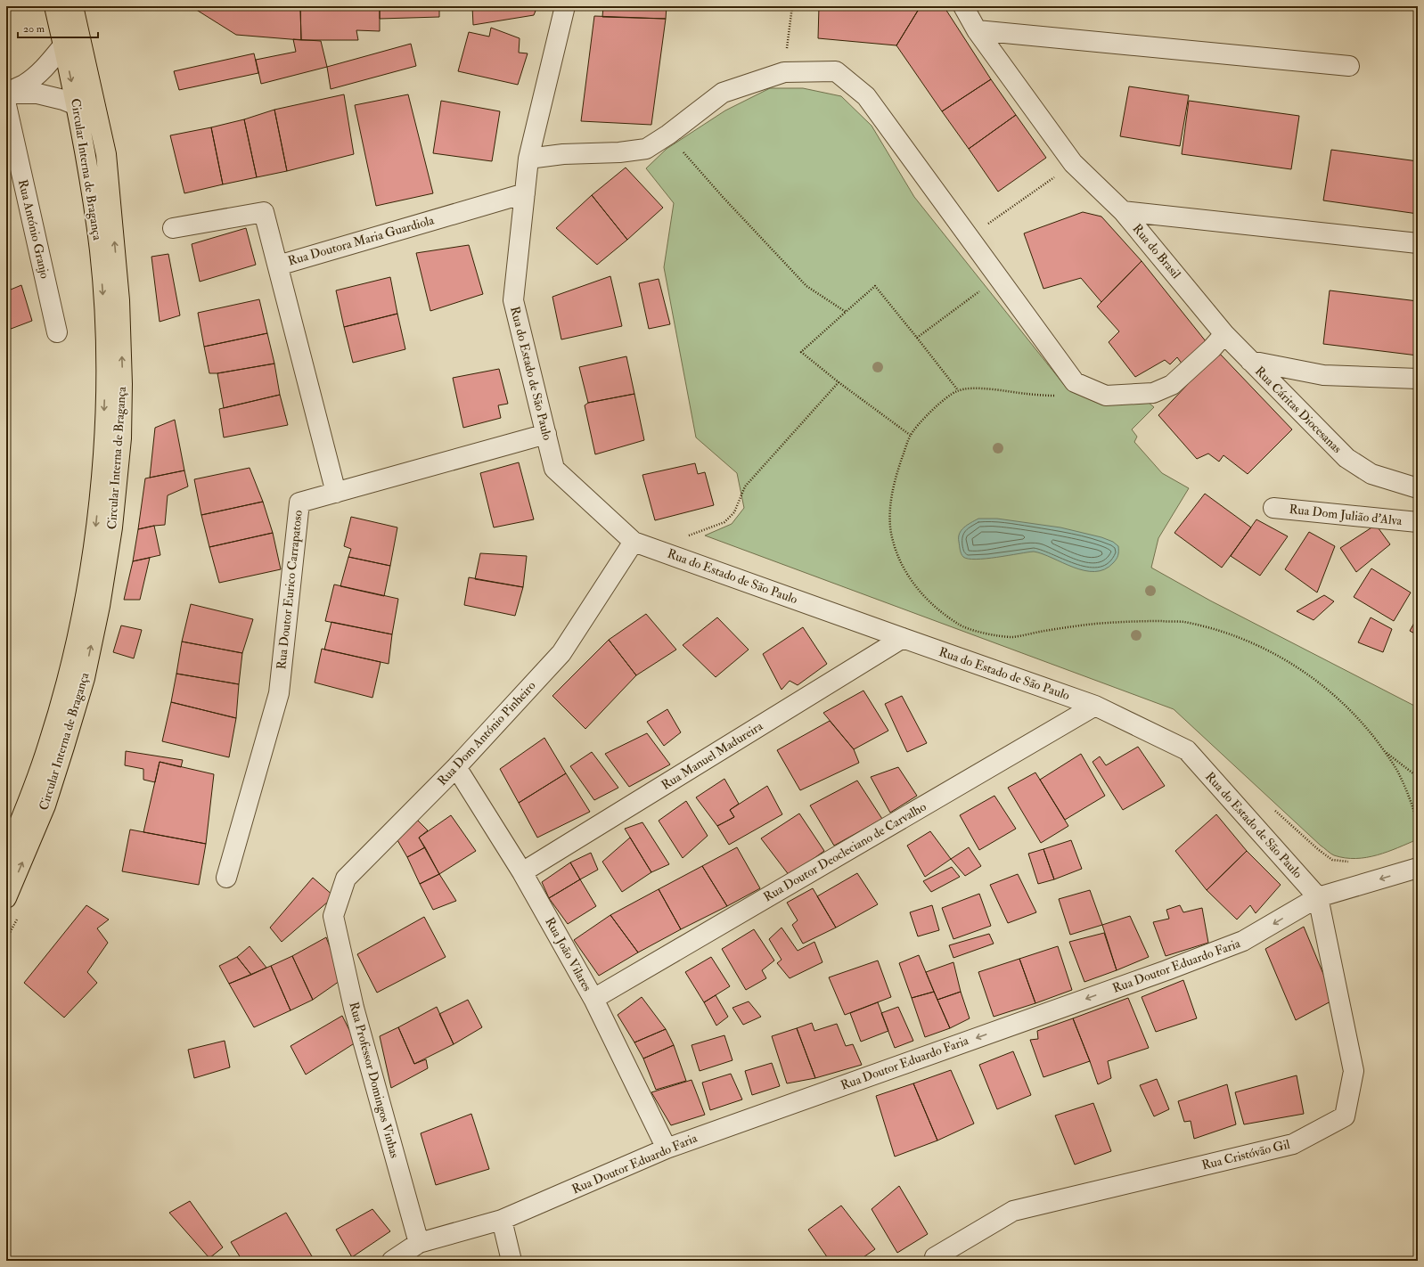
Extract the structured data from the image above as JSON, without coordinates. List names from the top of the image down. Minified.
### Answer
{"streets":{"main road":["Circular Interna de Bragança"],"street":["Rua António Granjo","Rua Doutora Maria Guardiola","Rua do Brasil","Rua do Estado de São Paulo","Rua Cáritas Diocesanas","Rua Dom Julião d'Alva","Rua Doutor Eurico Carrapatoso","Rua Dom António Pinheiro","Rua Manuel Madureira","Rua Doutor Deocleciano de Carvalho","Rua João Vilares","Rua Doutor Eduardo Faria","Rua Professor Domingos Vinhas","Rua Cristóvão Gil"]},"crossings":[["Rua Doutora Maria Guardiola","Rua do Estado de São Paulo"],["Rua do Brasil","Rua Cáritas Diocesanas"],["Rua do Estado de São Paulo","Rua Dom António Pinheiro"],["Rua do Estado de São Paulo","Rua Manuel Madureira"],["Rua do Estado de São Paulo","Rua Doutor Deocleciano de Carvalho"],["Rua do Estado de São Paulo","Rua Doutor Eduardo Faria"],["Rua do Estado de São Paulo","Rua Cristóvão Gil"],["Rua Dom António Pinheiro","Rua João Vilares"],["Rua Dom António Pinheiro","Rua Professor Domingos Vinhas"],["Rua Manuel Madureira","Rua João Vilares"],["Rua Doutor Deocleciano de Carvalho","Rua João Vilares"],["Rua João Vilares","Rua Doutor Eduardo Faria"],["Rua Doutor Eduardo Faria","Rua Professor Domingos Vinhas"],["Rua Doutor Eduardo Faria","Rua Cristóvão Gil"]],"one_way":["Rua Doutor Eduardo Faria"],"scale_bar":"20 m"}
